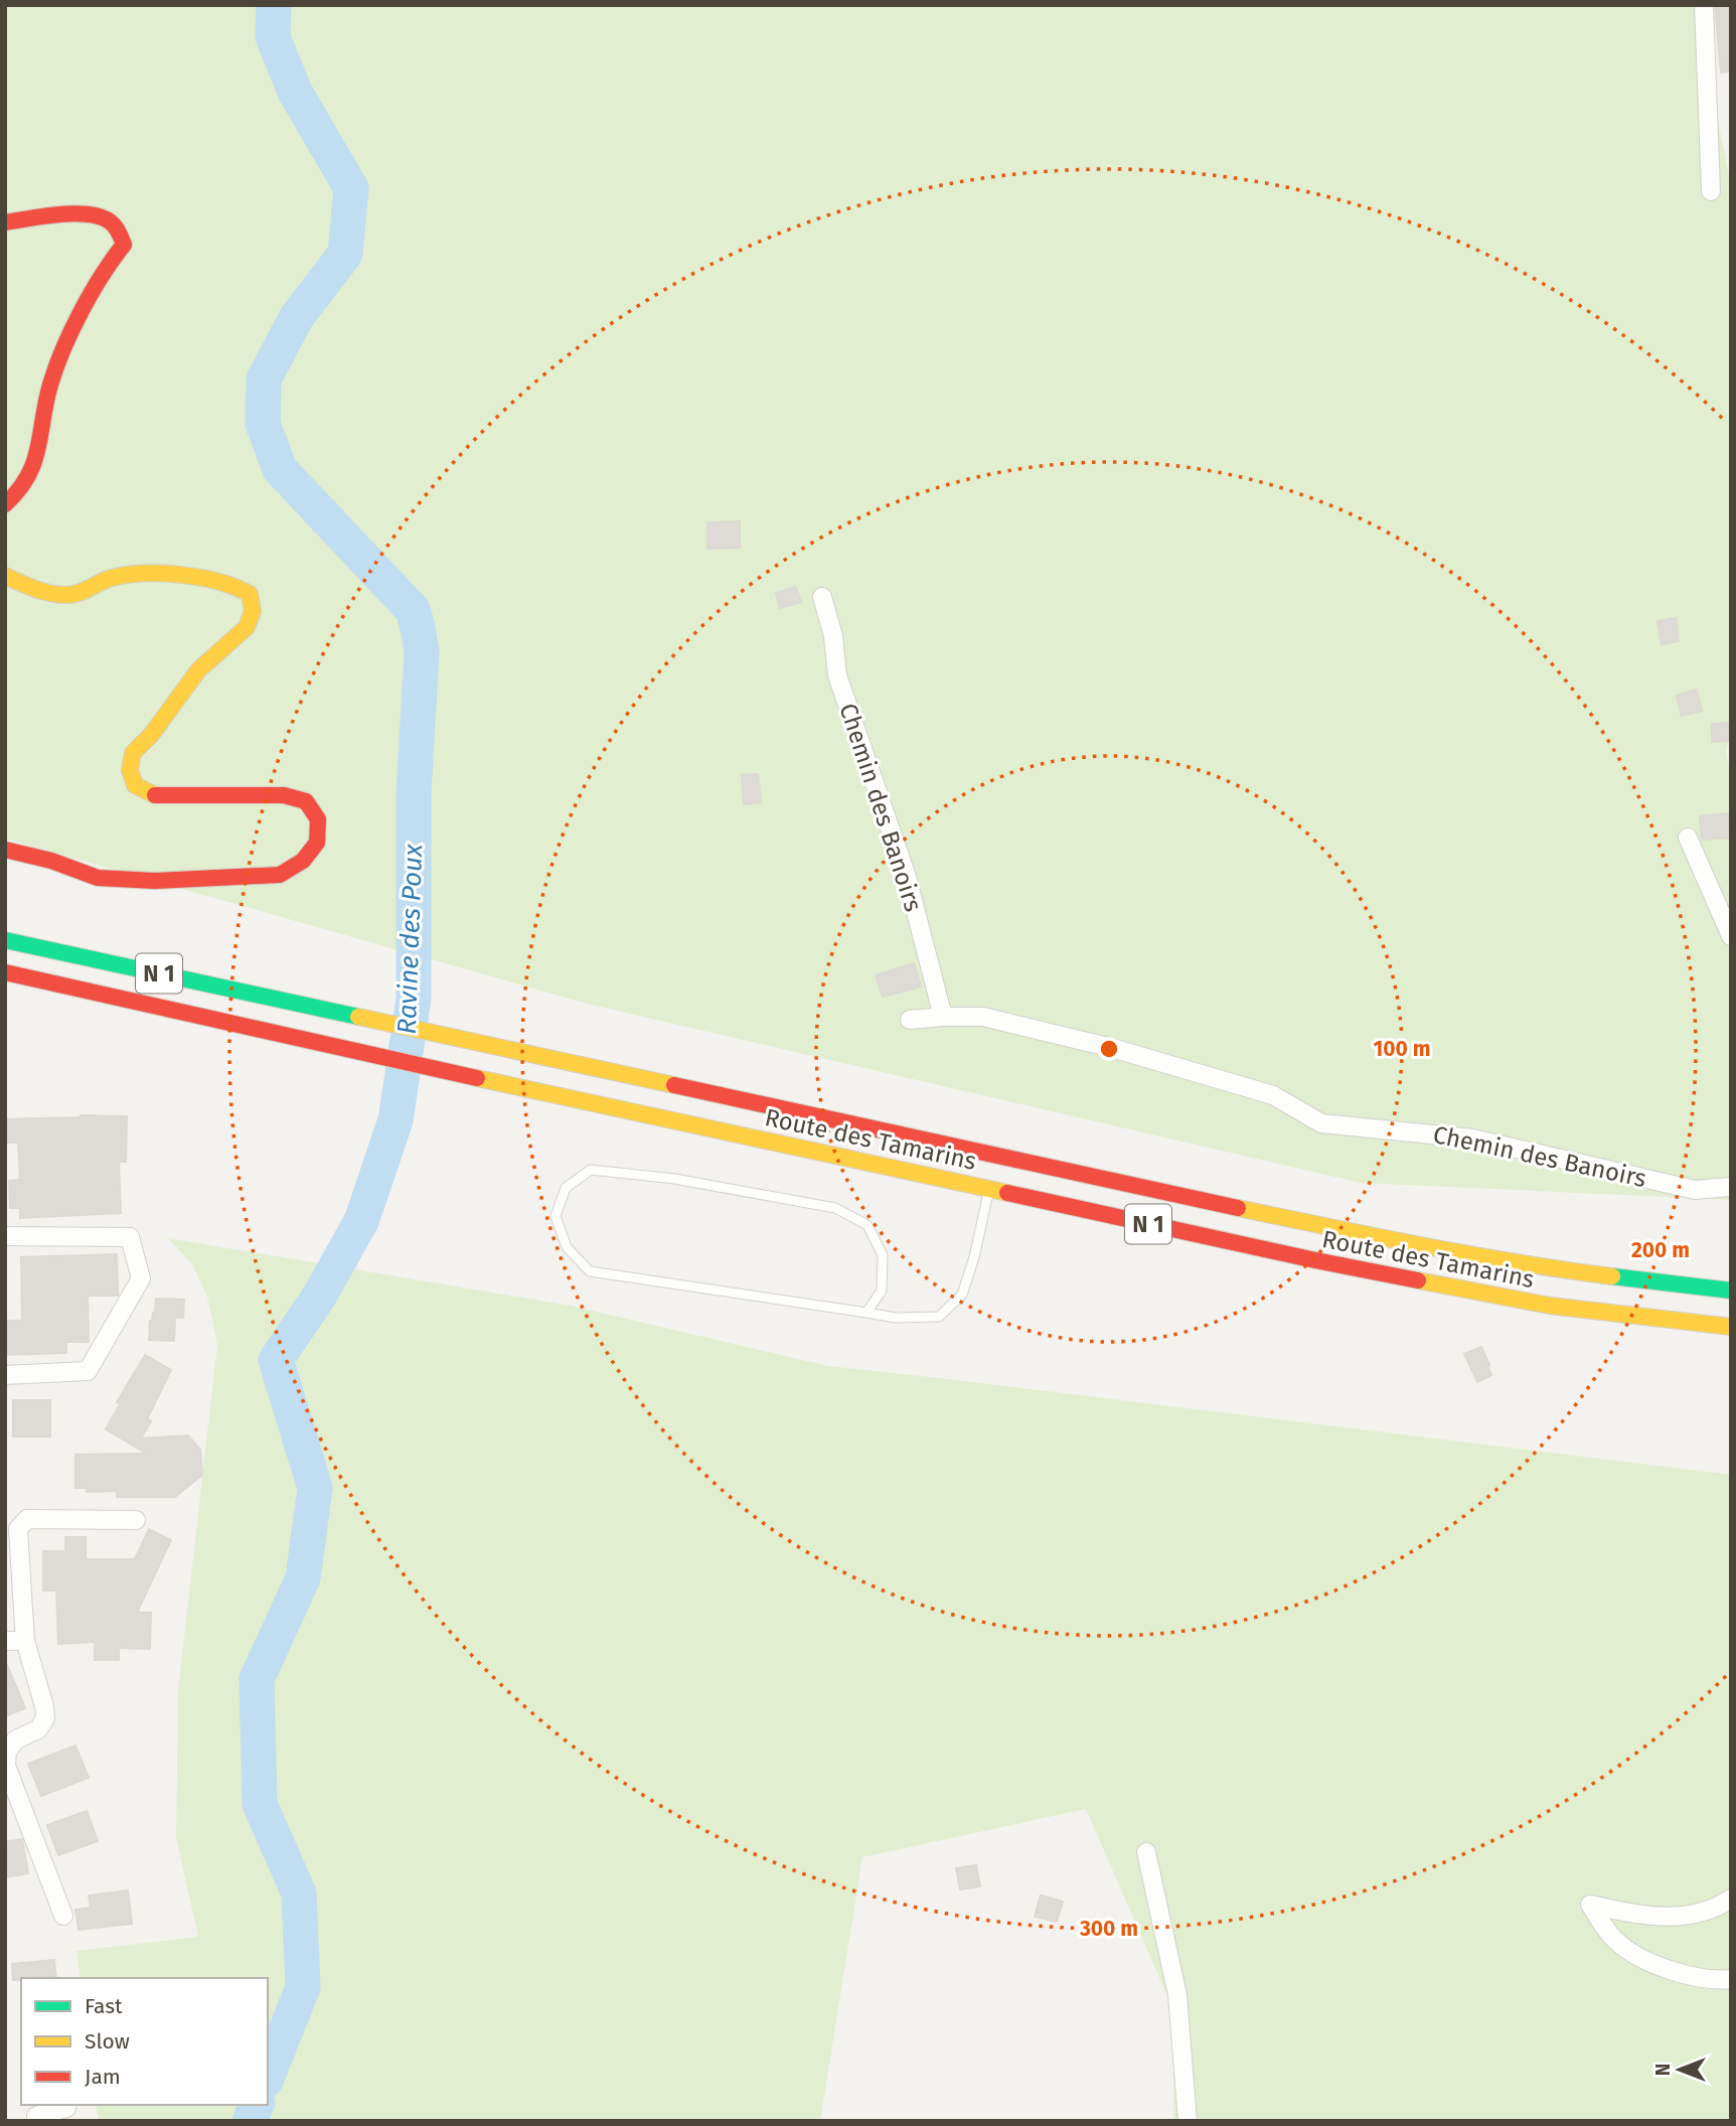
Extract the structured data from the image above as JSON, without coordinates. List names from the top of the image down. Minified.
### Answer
{"streets":{"main road":["N 1","Route des Tamarins"],"street":["Chemin des Banoirs"]},"water":["Ravine des Poux"],"legend":["Fast","Slow","Jam"],"north":"left","rings":["100 m","200 m","300 m"]}
